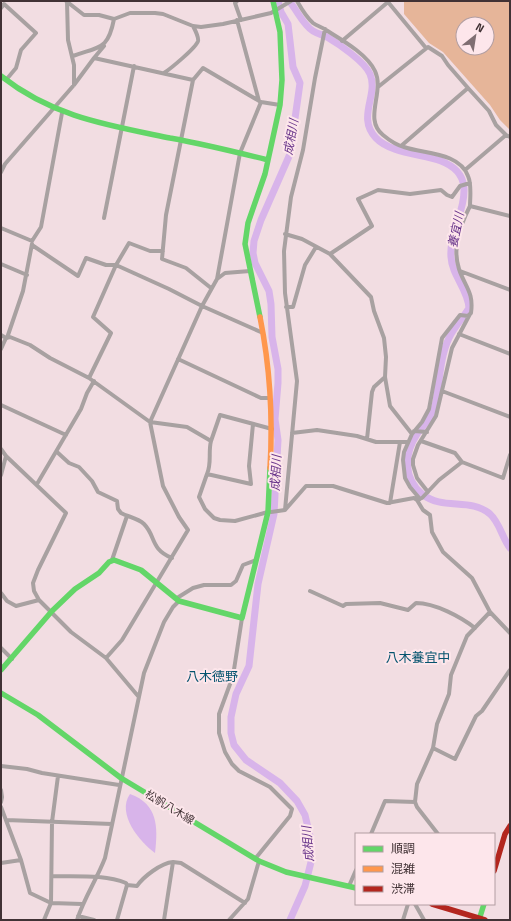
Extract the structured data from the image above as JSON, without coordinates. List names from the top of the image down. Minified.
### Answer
{"streets":{"street":["松帆八木線"]},"districts":["八木養宜中","八木徳野"],"water":["成相川","養宜川"],"legend":["順調","混雑","渋滞"],"north":"top right"}
